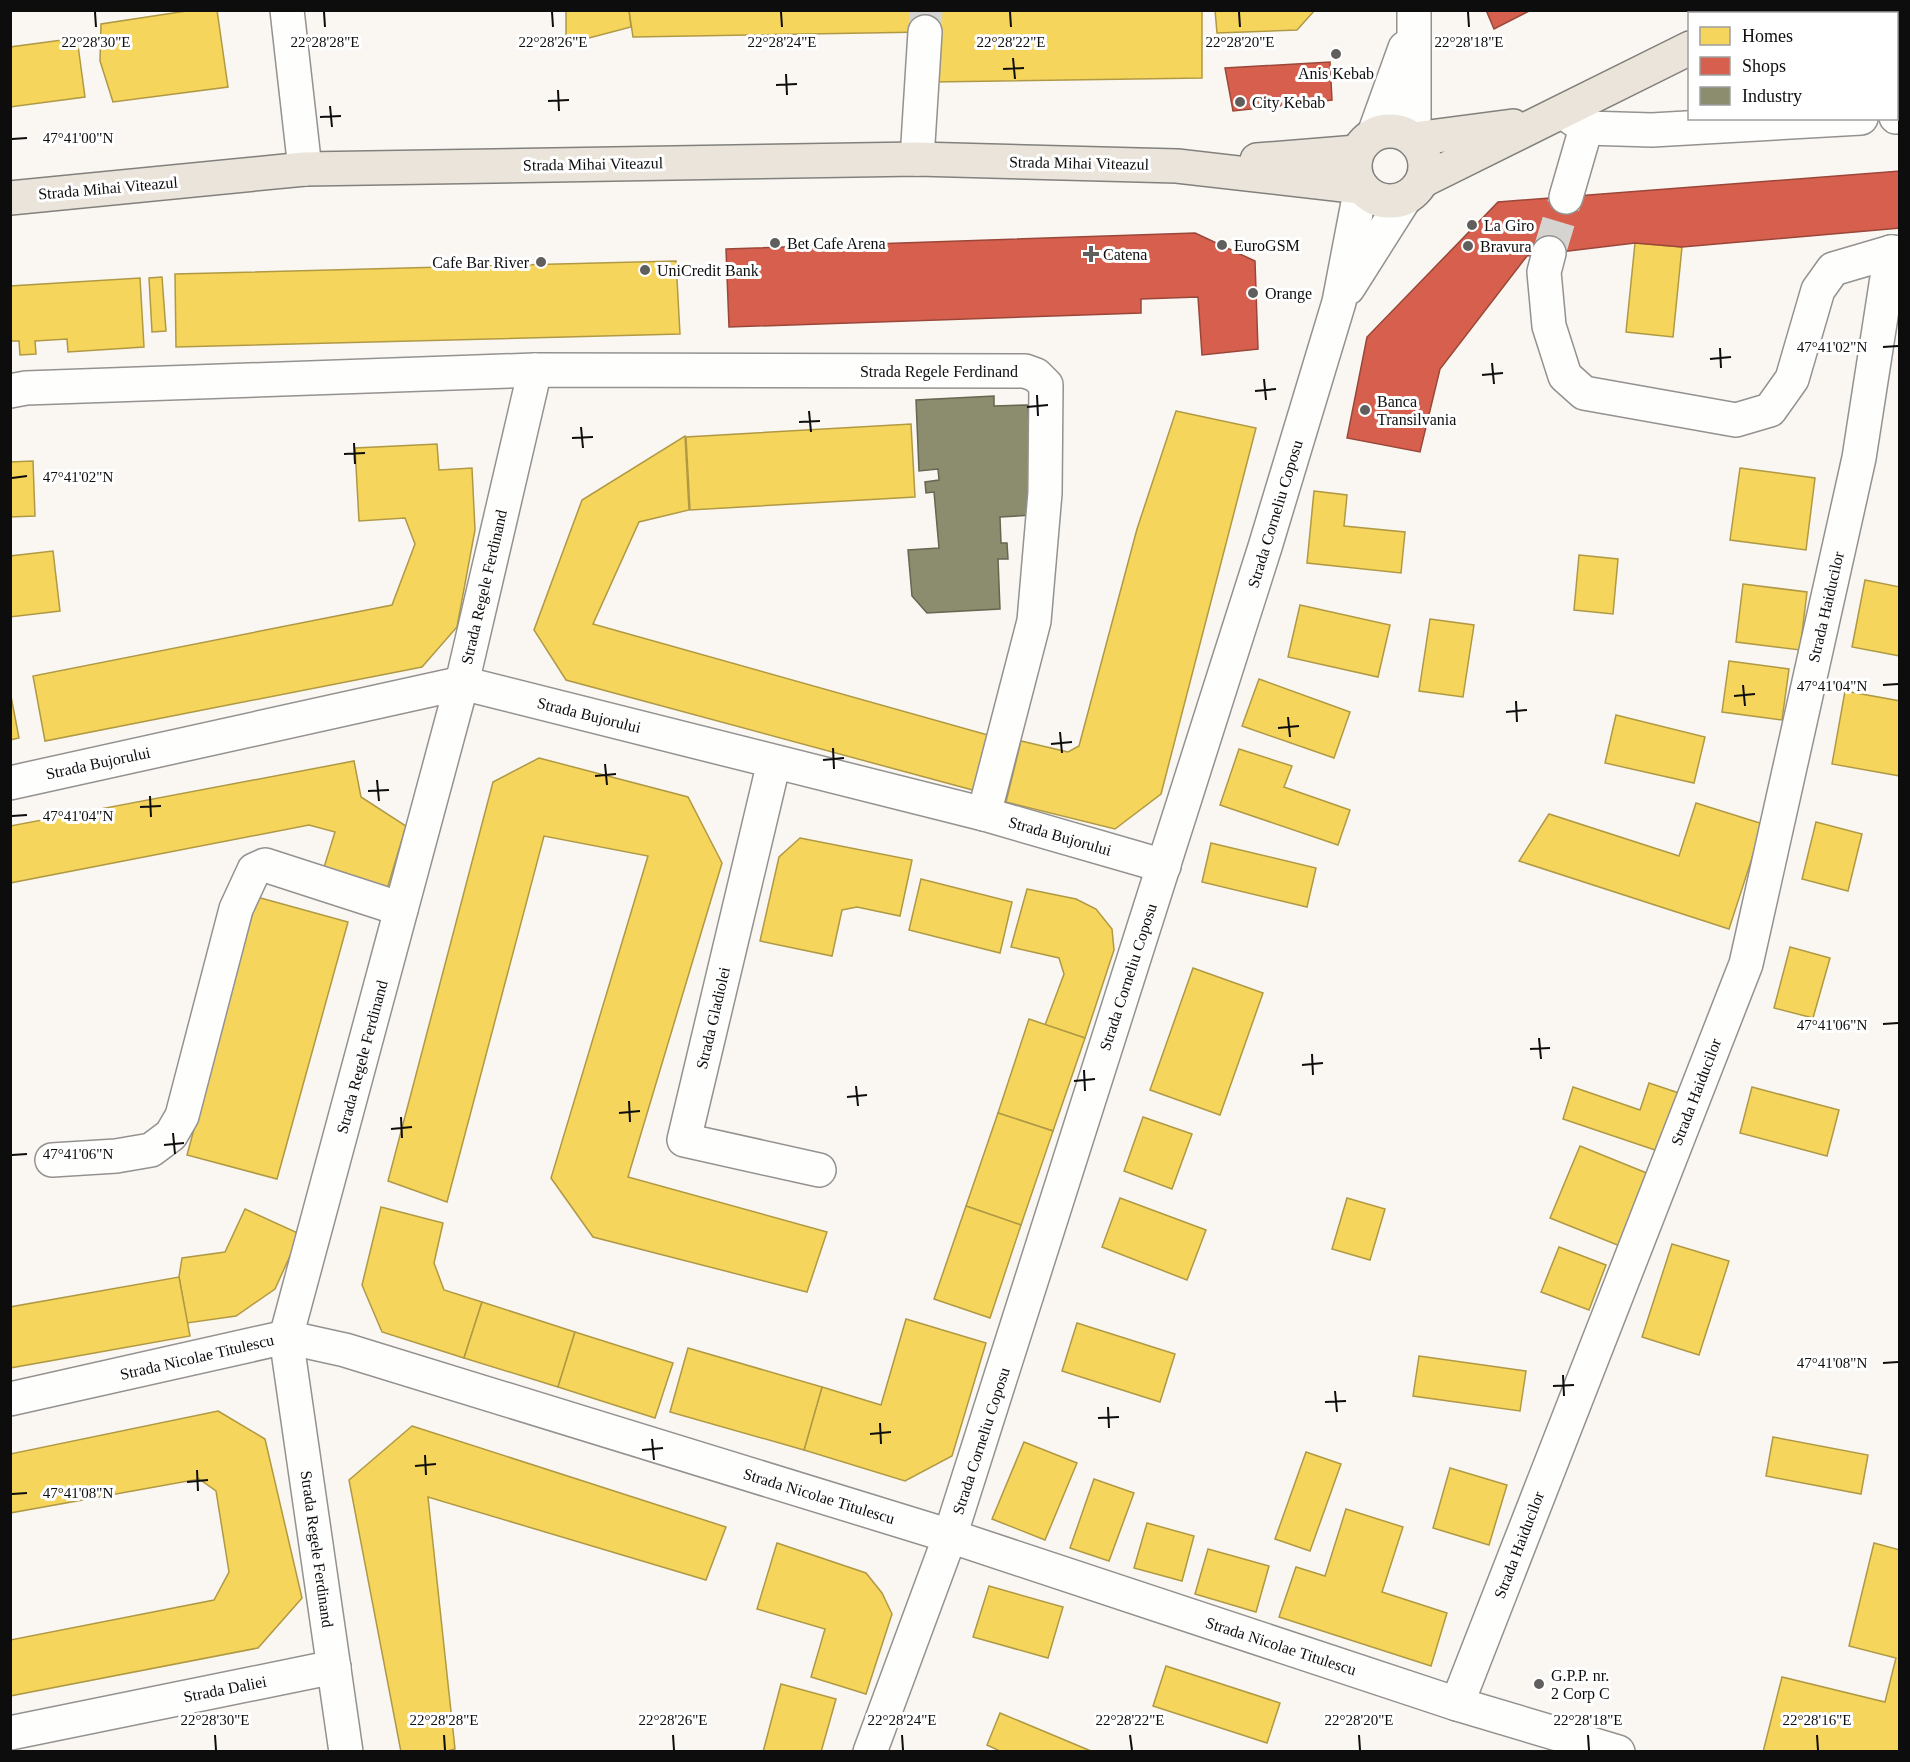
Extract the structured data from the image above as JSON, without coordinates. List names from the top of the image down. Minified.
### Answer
{"streets":{"main road":["Strada Mihai Viteazul"],"street":["Strada Regele Ferdinand","Strada Corneliu Coposu","Strada Haiducilor","Strada Bujorului","Strada Gladiolei","Strada Nicolae Titulescu","Strada Daliei"]},"crossings":[["Strada Mihai Viteazul","Strada Corneliu Coposu"],["Strada Regele Ferdinand","Strada Bujorului"],["Strada Regele Ferdinand","Strada Nicolae Titulescu"],["Strada Regele Ferdinand","Strada Daliei"],["Strada Corneliu Coposu","Strada Bujorului"],["Strada Corneliu Coposu","Strada Nicolae Titulescu"],["Strada Haiducilor","Strada Nicolae Titulescu"],["Strada Bujorului","Strada Gladiolei"]],"places":{"other":["Anis Kebab","City Kebab","La Giro","Bet Cafe Arena","EuroGSM","Bravura","Cafe Bar River","UniCredit Bank","Orange","Banca Transilvania","G.P.P. nr. 2 Corp C"],"health":["Catena"]},"legend":["Homes","Shops","Industry"],"coordinates":["22°28'30\"E","22°28'28\"E","22°28'26\"E","22°28'24\"E","22°28'22\"E","22°28'20\"E","22°28'18\"E","47°41'00\"N","47°41'02\"N","47°41'04\"N","47°41'06\"N","47°41'08\"N","22°28'16\"E"]}
